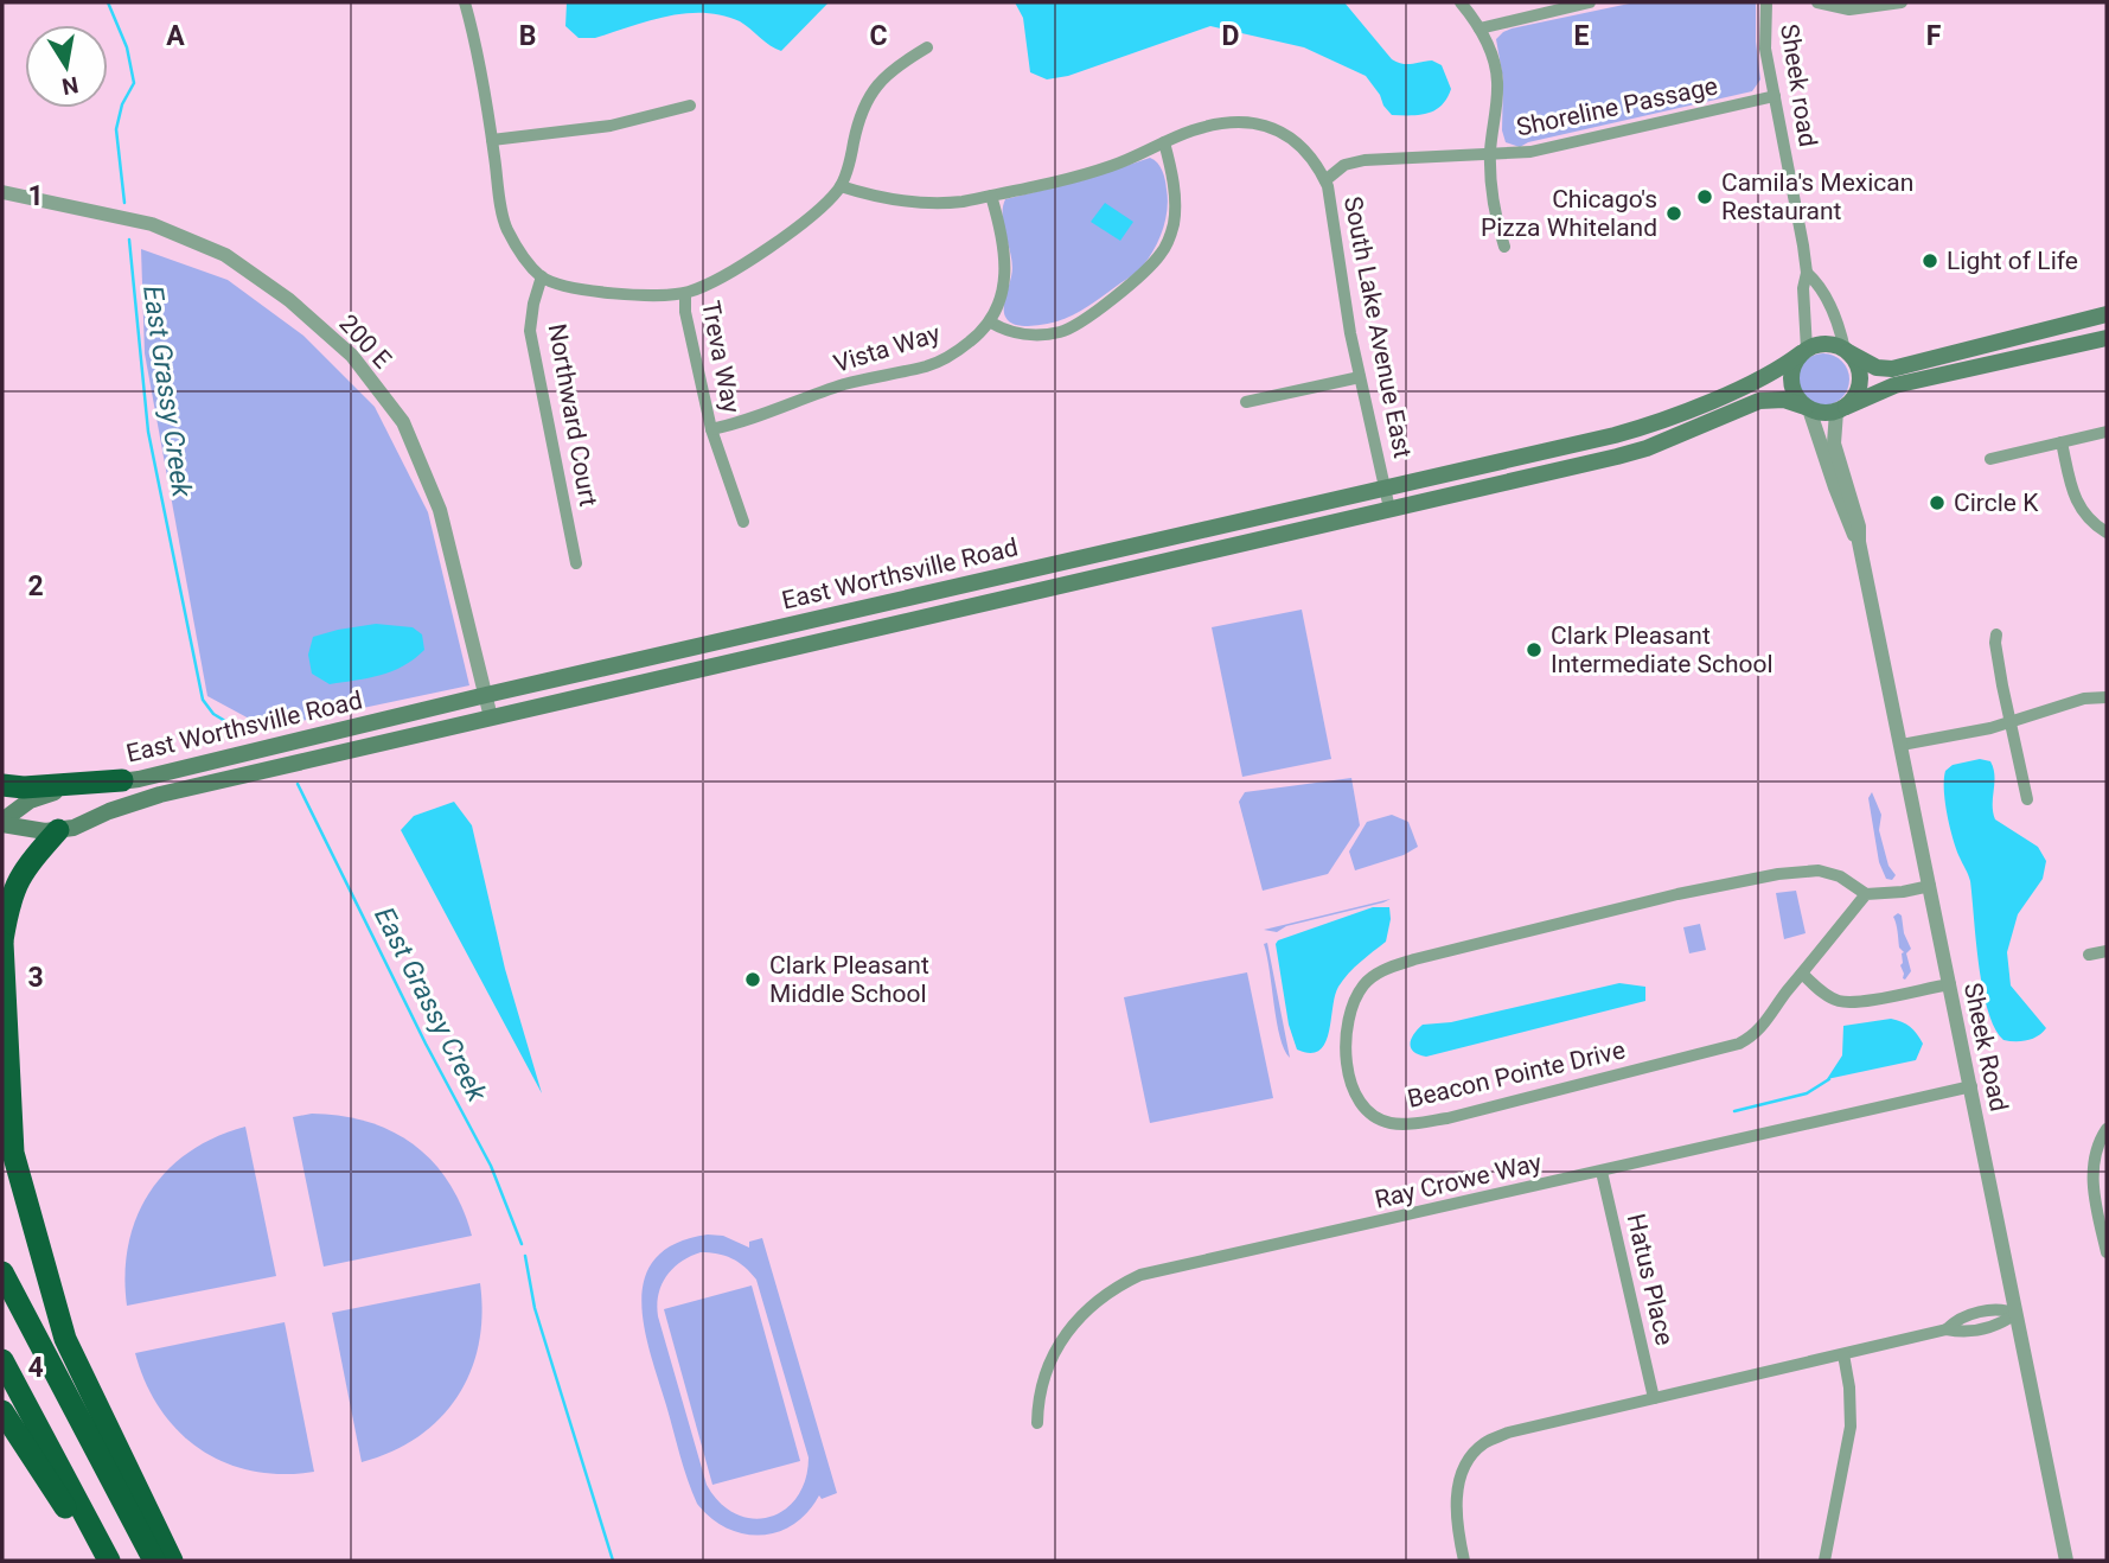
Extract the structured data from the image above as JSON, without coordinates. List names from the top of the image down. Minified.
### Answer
{"streets":{"main road":["East Worthsville Road"],"street":["Sheek road","Shoreline Passage","South Lake Avenue East","200 E","Vista Way","Treva Way","Northward Court","Sheek Road","Beacon Pointe Drive","Ray Crowe Way","Hatus Place"]},"crossings":[["Sheek road","Shoreline Passage"],["Sheek road","East Worthsville Road"],["Sheek road","Sheek Road"],["Shoreline Passage","South Lake Avenue East"],["South Lake Avenue East","East Worthsville Road"],["200 E","East Worthsville Road"],["Vista Way","Treva Way"],["East Worthsville Road","Sheek Road"],["Sheek Road","Ray Crowe Way"],["Ray Crowe Way","Hatus Place"]],"water":["East Grassy Creek"],"places":["Camila's Mexican Restaurant","Chicago's Pizza Whiteland","Light of Life","Circle K","Clark Pleasant Intermediate School","Clark Pleasant Middle School"],"north":"bottom","grid":{"columns":["A","B","C","D","E","F"],"rows":["1","2","3","4"]}}
